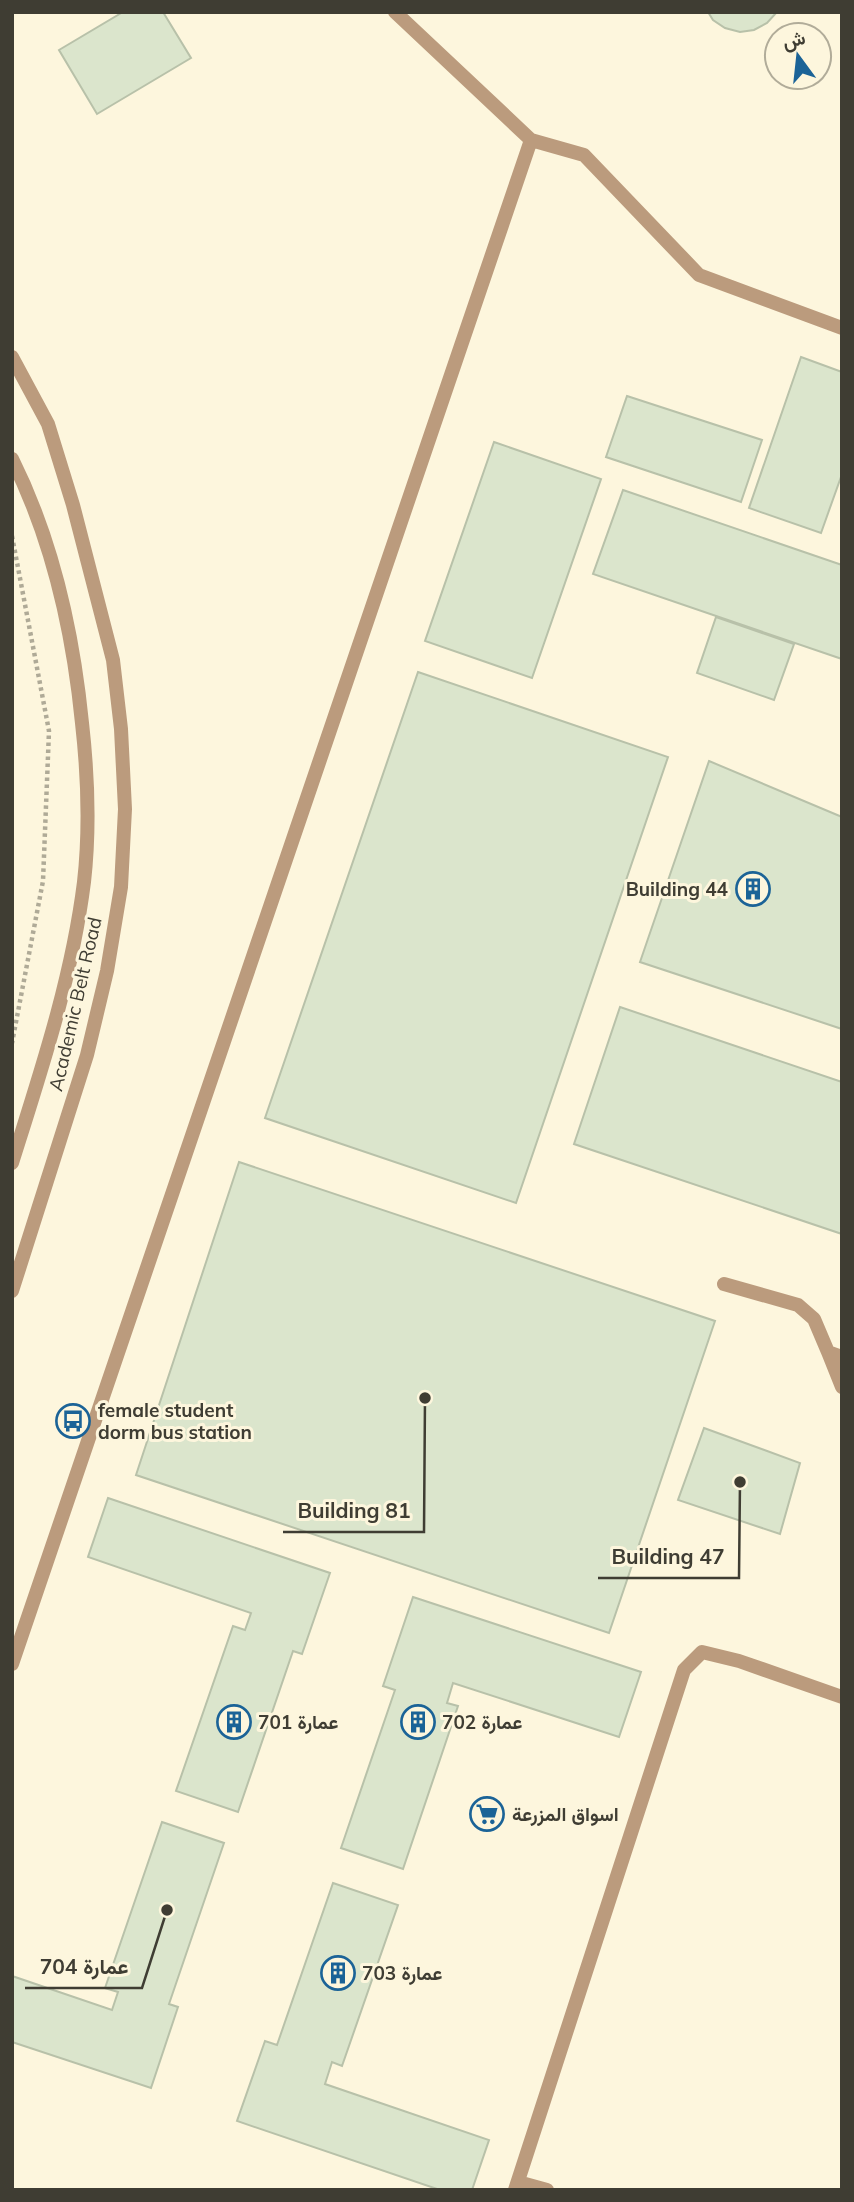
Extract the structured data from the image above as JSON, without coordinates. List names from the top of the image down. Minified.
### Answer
{"streets":{"street":["Academic Belt Road"]},"places":{"building":["Building 44","عمارة 701","عمارة 702","عمارة 703"],"other":["Building 81","Building 47","عمارة 704"],"bus stop":["female student dorm bus station"],"supermarket":["اسواق المزرعة"]},"north":"top"}
